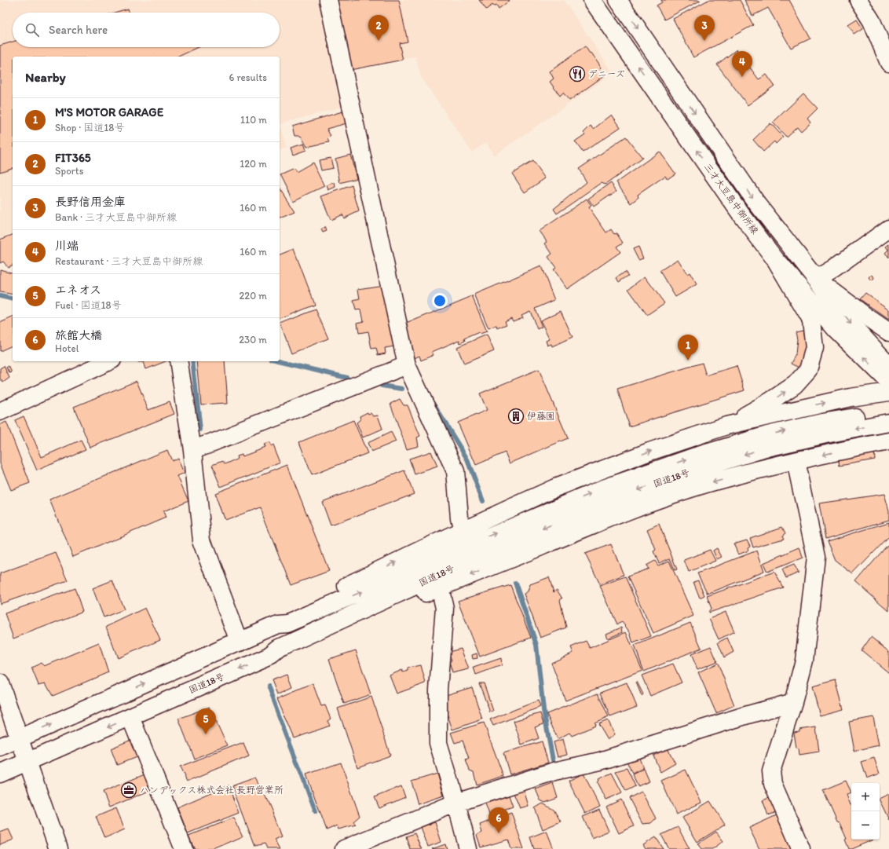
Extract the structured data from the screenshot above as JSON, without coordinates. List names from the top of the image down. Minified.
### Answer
{"streets":{"main road":["三才大豆島中御所線","国道18号"]},"places":{"restaurant":["デニーズ"],"building":["伊藤園"],"office":["ハンデックス株式会社 長野営業所"]},"page":{"search":"Search here","pins":["2","3","4","1","5","6"],"heading":["Nearby","6 results"],"list":[{"mark":"1","name":"M'S MOTOR GARAGE","note":"Shop · 国道18号","value":"110 m"},{"mark":"2","name":"FIT365","note":"Sports","value":"120 m"},{"mark":"3","name":"長野信用金庫","note":"Bank · 三才大豆島中御所線","value":"160 m"},{"mark":"4","name":"川端","note":"Restaurant · 三才大豆島中御所線","value":"160 m"},{"mark":"5","name":"エネオス","note":"Fuel · 国道18号","value":"220 m"},{"mark":"6","name":"旅館大橋","note":"Hotel","value":"230 m"}],"map_buttons":["+","−"]}}
